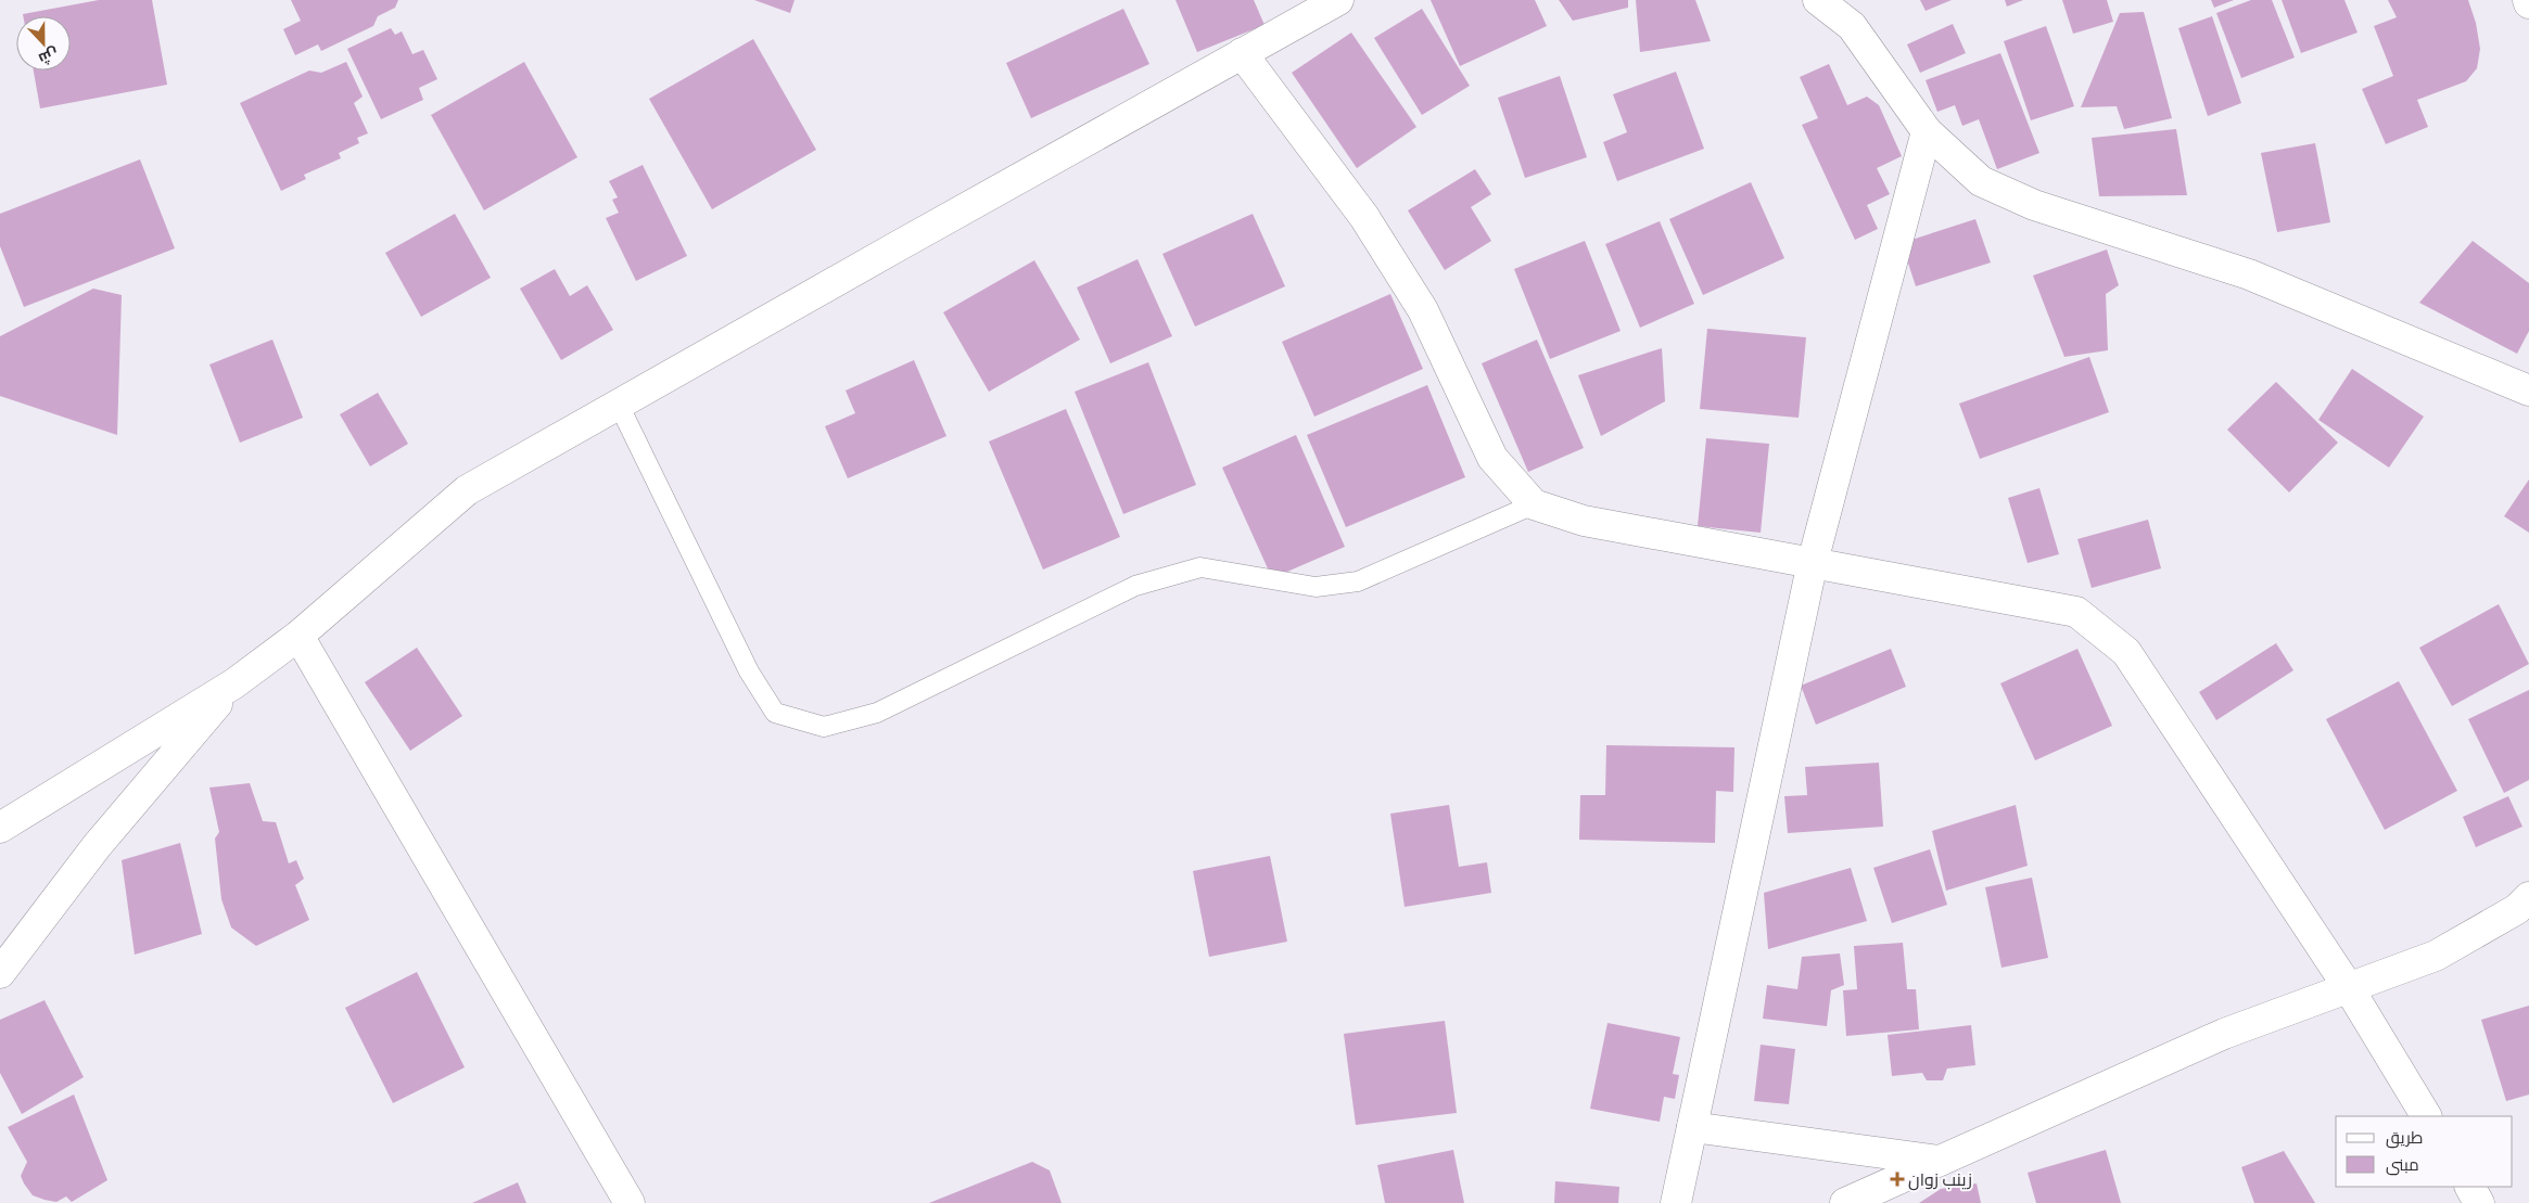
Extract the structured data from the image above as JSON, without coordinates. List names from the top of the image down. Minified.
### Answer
{"places":{"health":["زينب زوان"]},"legend":["طريق","مبنى"],"north":"bottom"}
